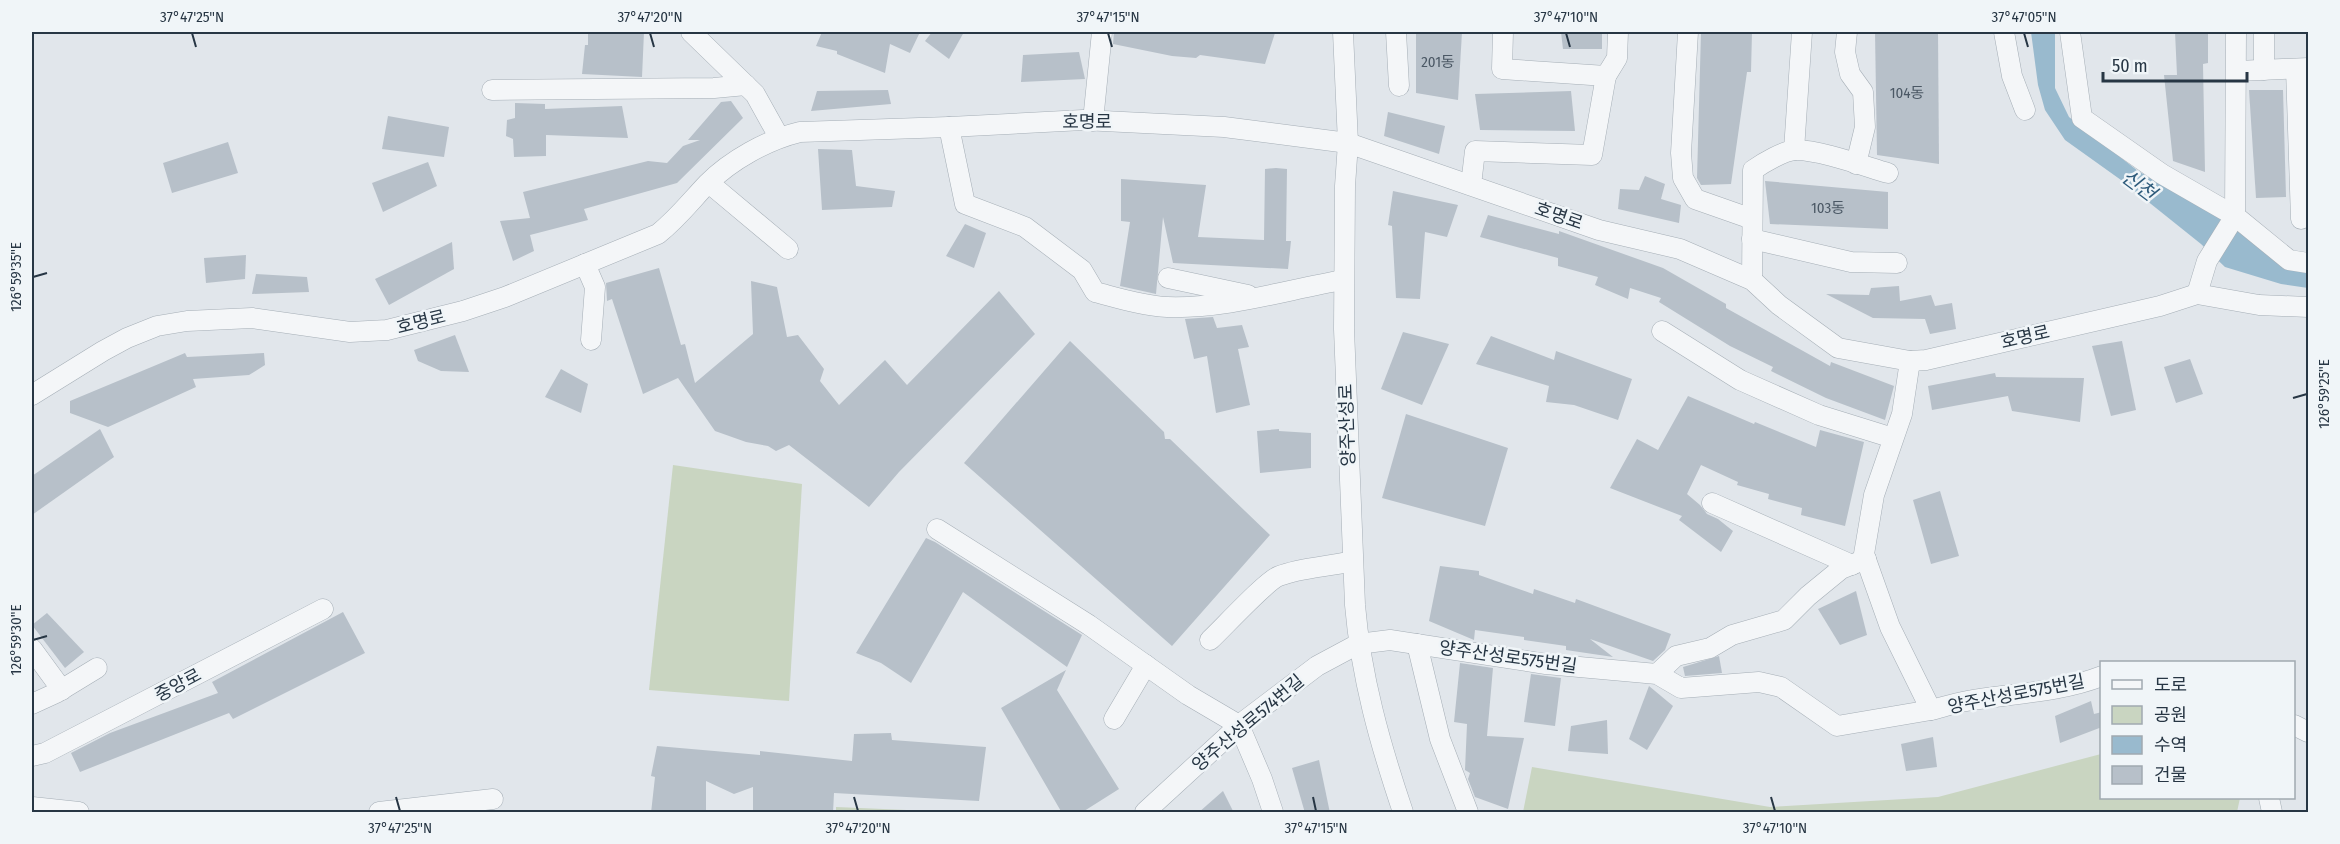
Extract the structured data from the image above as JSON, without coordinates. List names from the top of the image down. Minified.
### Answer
{"streets":{"street":["호명로","양주산성로","양주산성로575번길","중앙로","양주산성로574번길"]},"crossings":[["호명로","양주산성로"],["호명로","양주산성로575번길"],["양주산성로","양주산성로575번길"],["양주산성로","양주산성로574번길"],["양주산성로575번길","양주산성로574번길"]],"water":["신천"],"house_numbers":["201동","104동","103동"],"legend":["도로","공원","수역","건물"],"scale_bar":"50 m","coordinates":["37°47'25\"N","37°47'20\"N","37°47'15\"N","37°47'10\"N","37°47'05\"N","126°59'35\"E","126°59'25\"E","126°59'30\"E"]}
